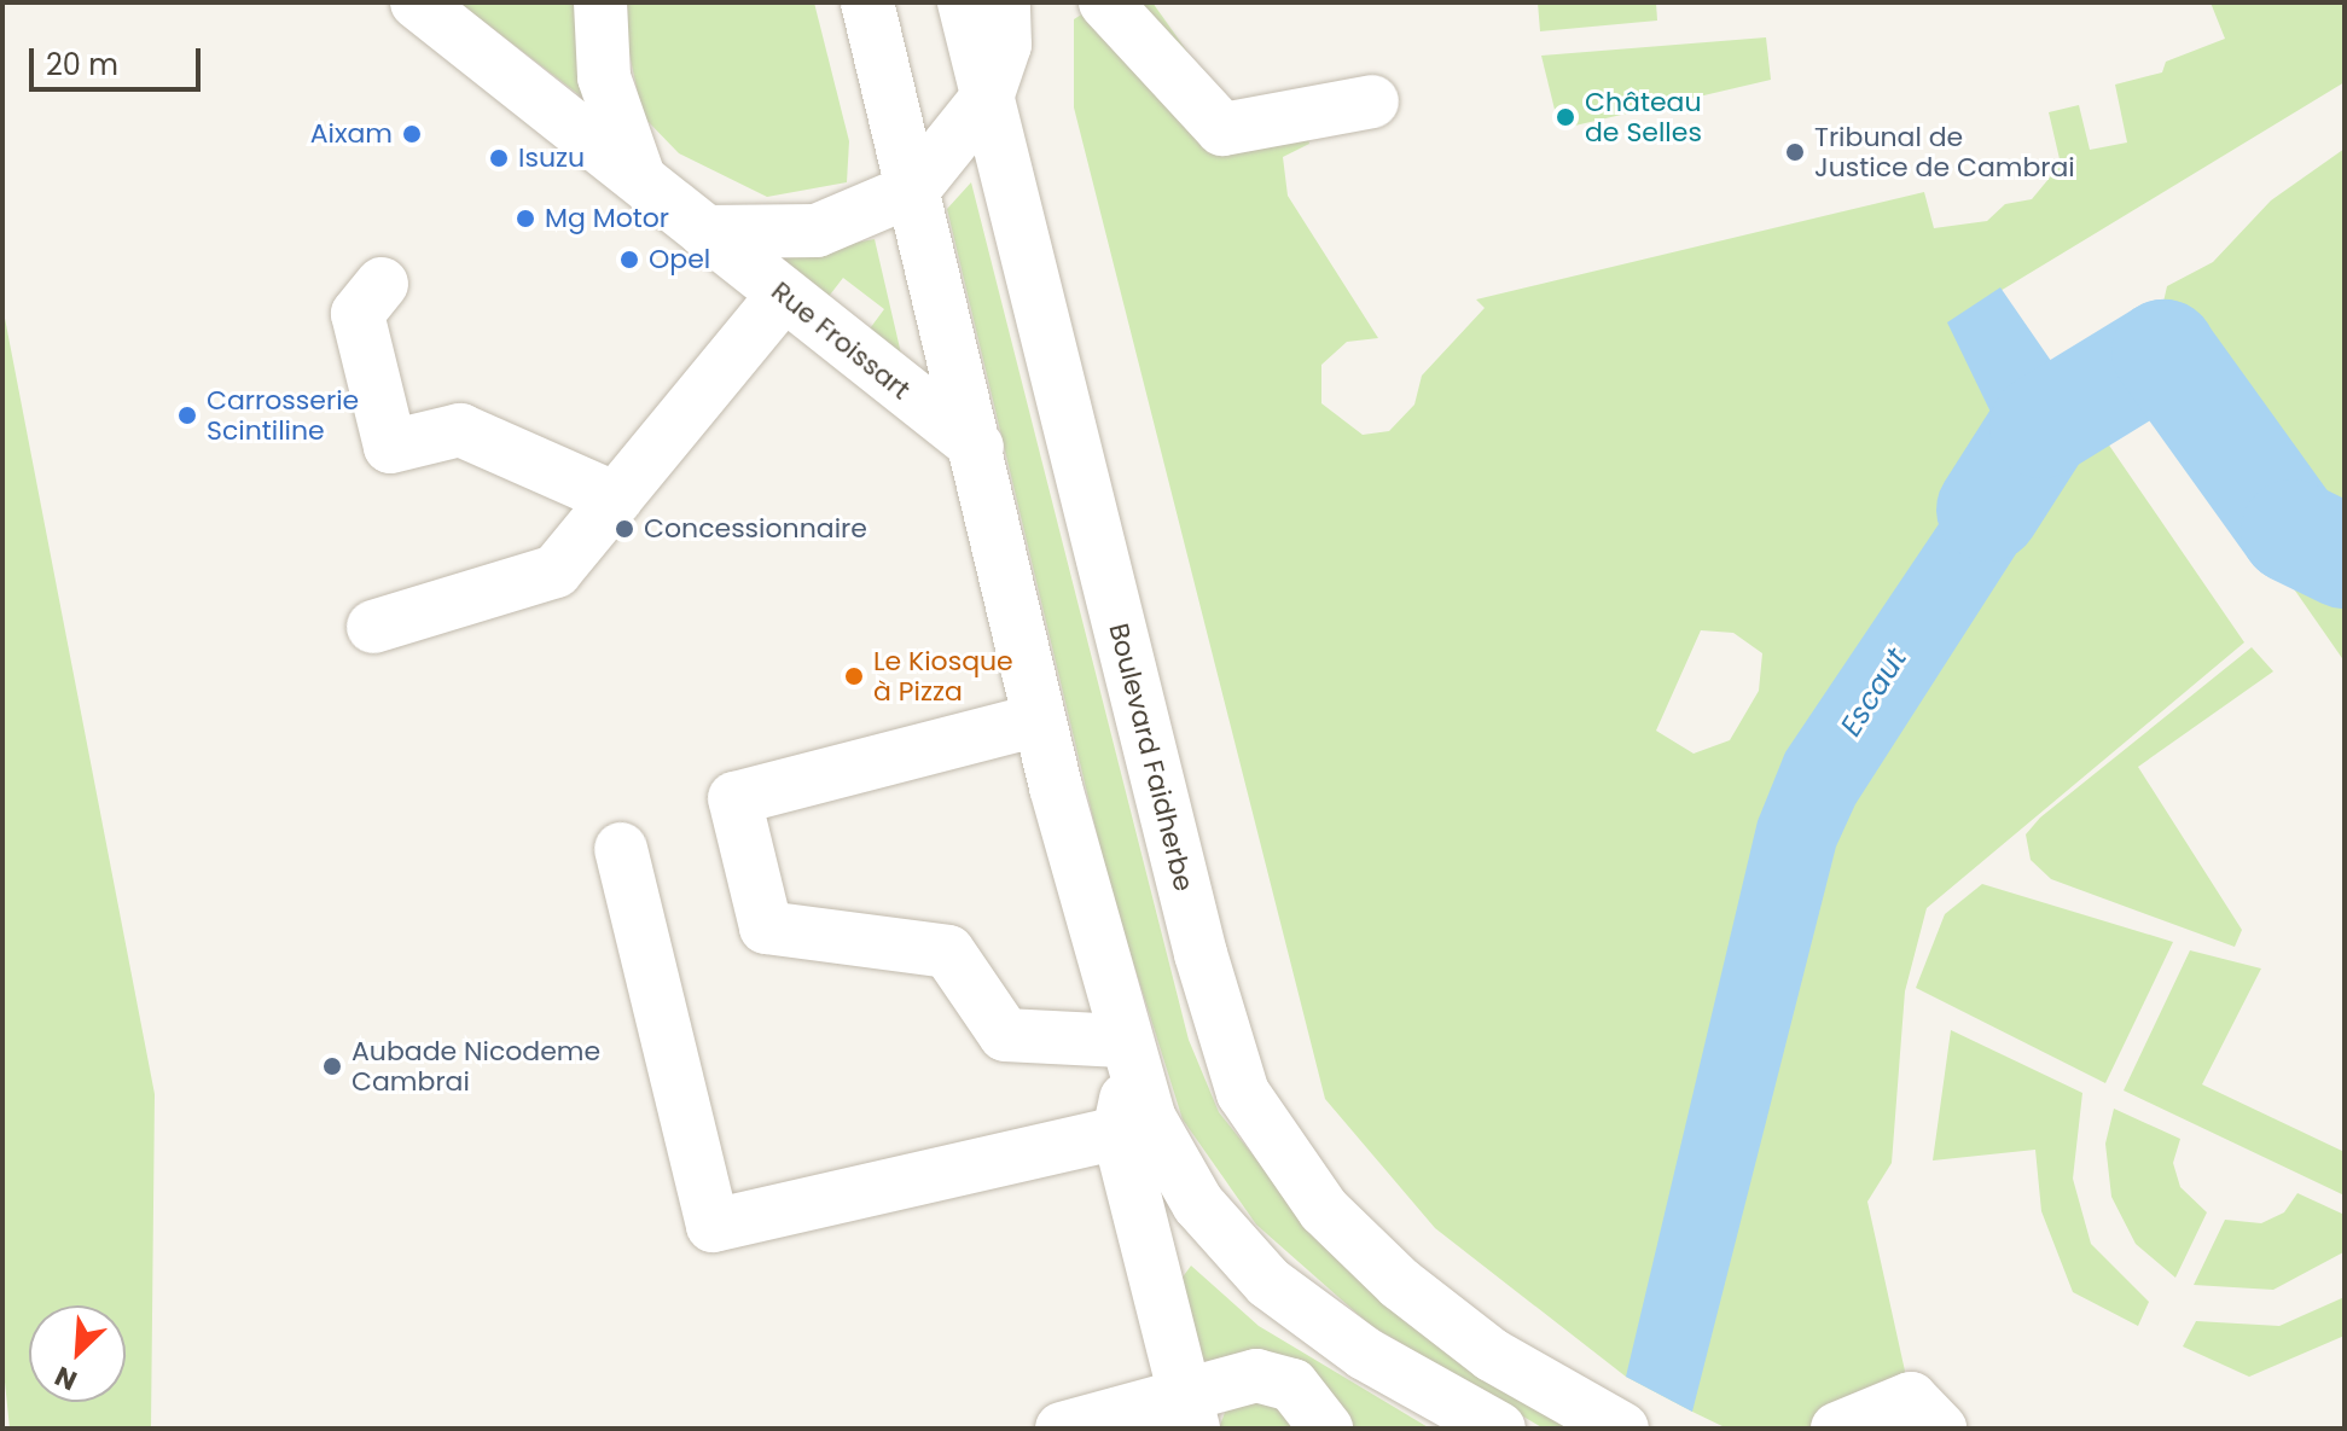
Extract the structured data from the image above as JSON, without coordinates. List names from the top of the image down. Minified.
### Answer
{"streets":{"street":["Rue Froissart","Boulevard Faidherbe"]},"water":["Escaut"],"places":["Château de Selles","Aixam","Tribunal de Justice de Cambrai","Isuzu","Mg Motor","Opel","Carrosserie Scintiline","Concessionnaire","Le Kiosque à Pizza","Aubade Nicodeme Cambrai"],"scale_bar":"20 m","north":"bottom left"}
